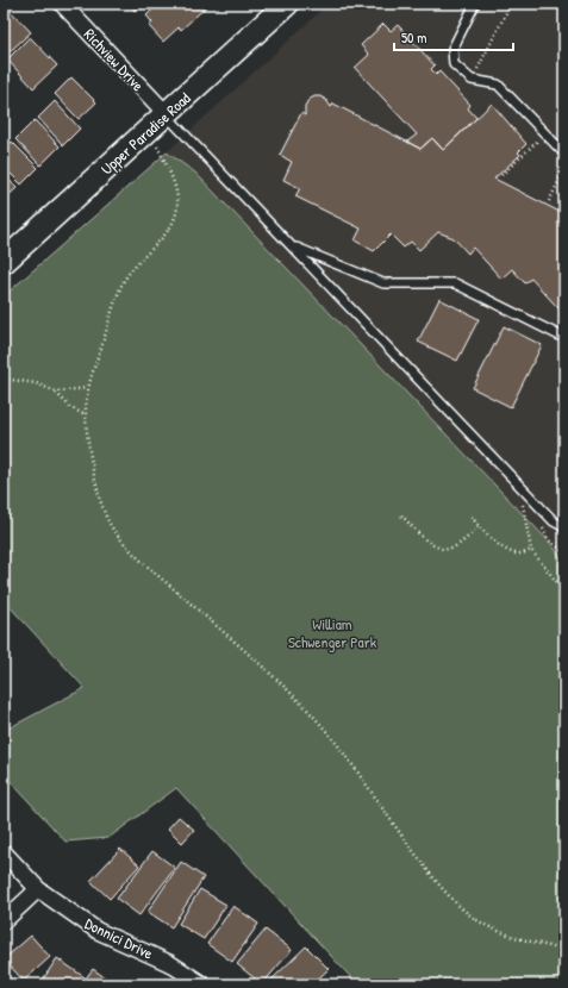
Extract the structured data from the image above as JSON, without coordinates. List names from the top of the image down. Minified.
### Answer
{"streets":{"main road":["Upper Paradise Road"],"street":["Richview Drive","Donnici Drive"]},"crossings":[["Richview Drive","Upper Paradise Road"]],"parks":["William Schwenger Park"],"scale_bar":"50 m"}
